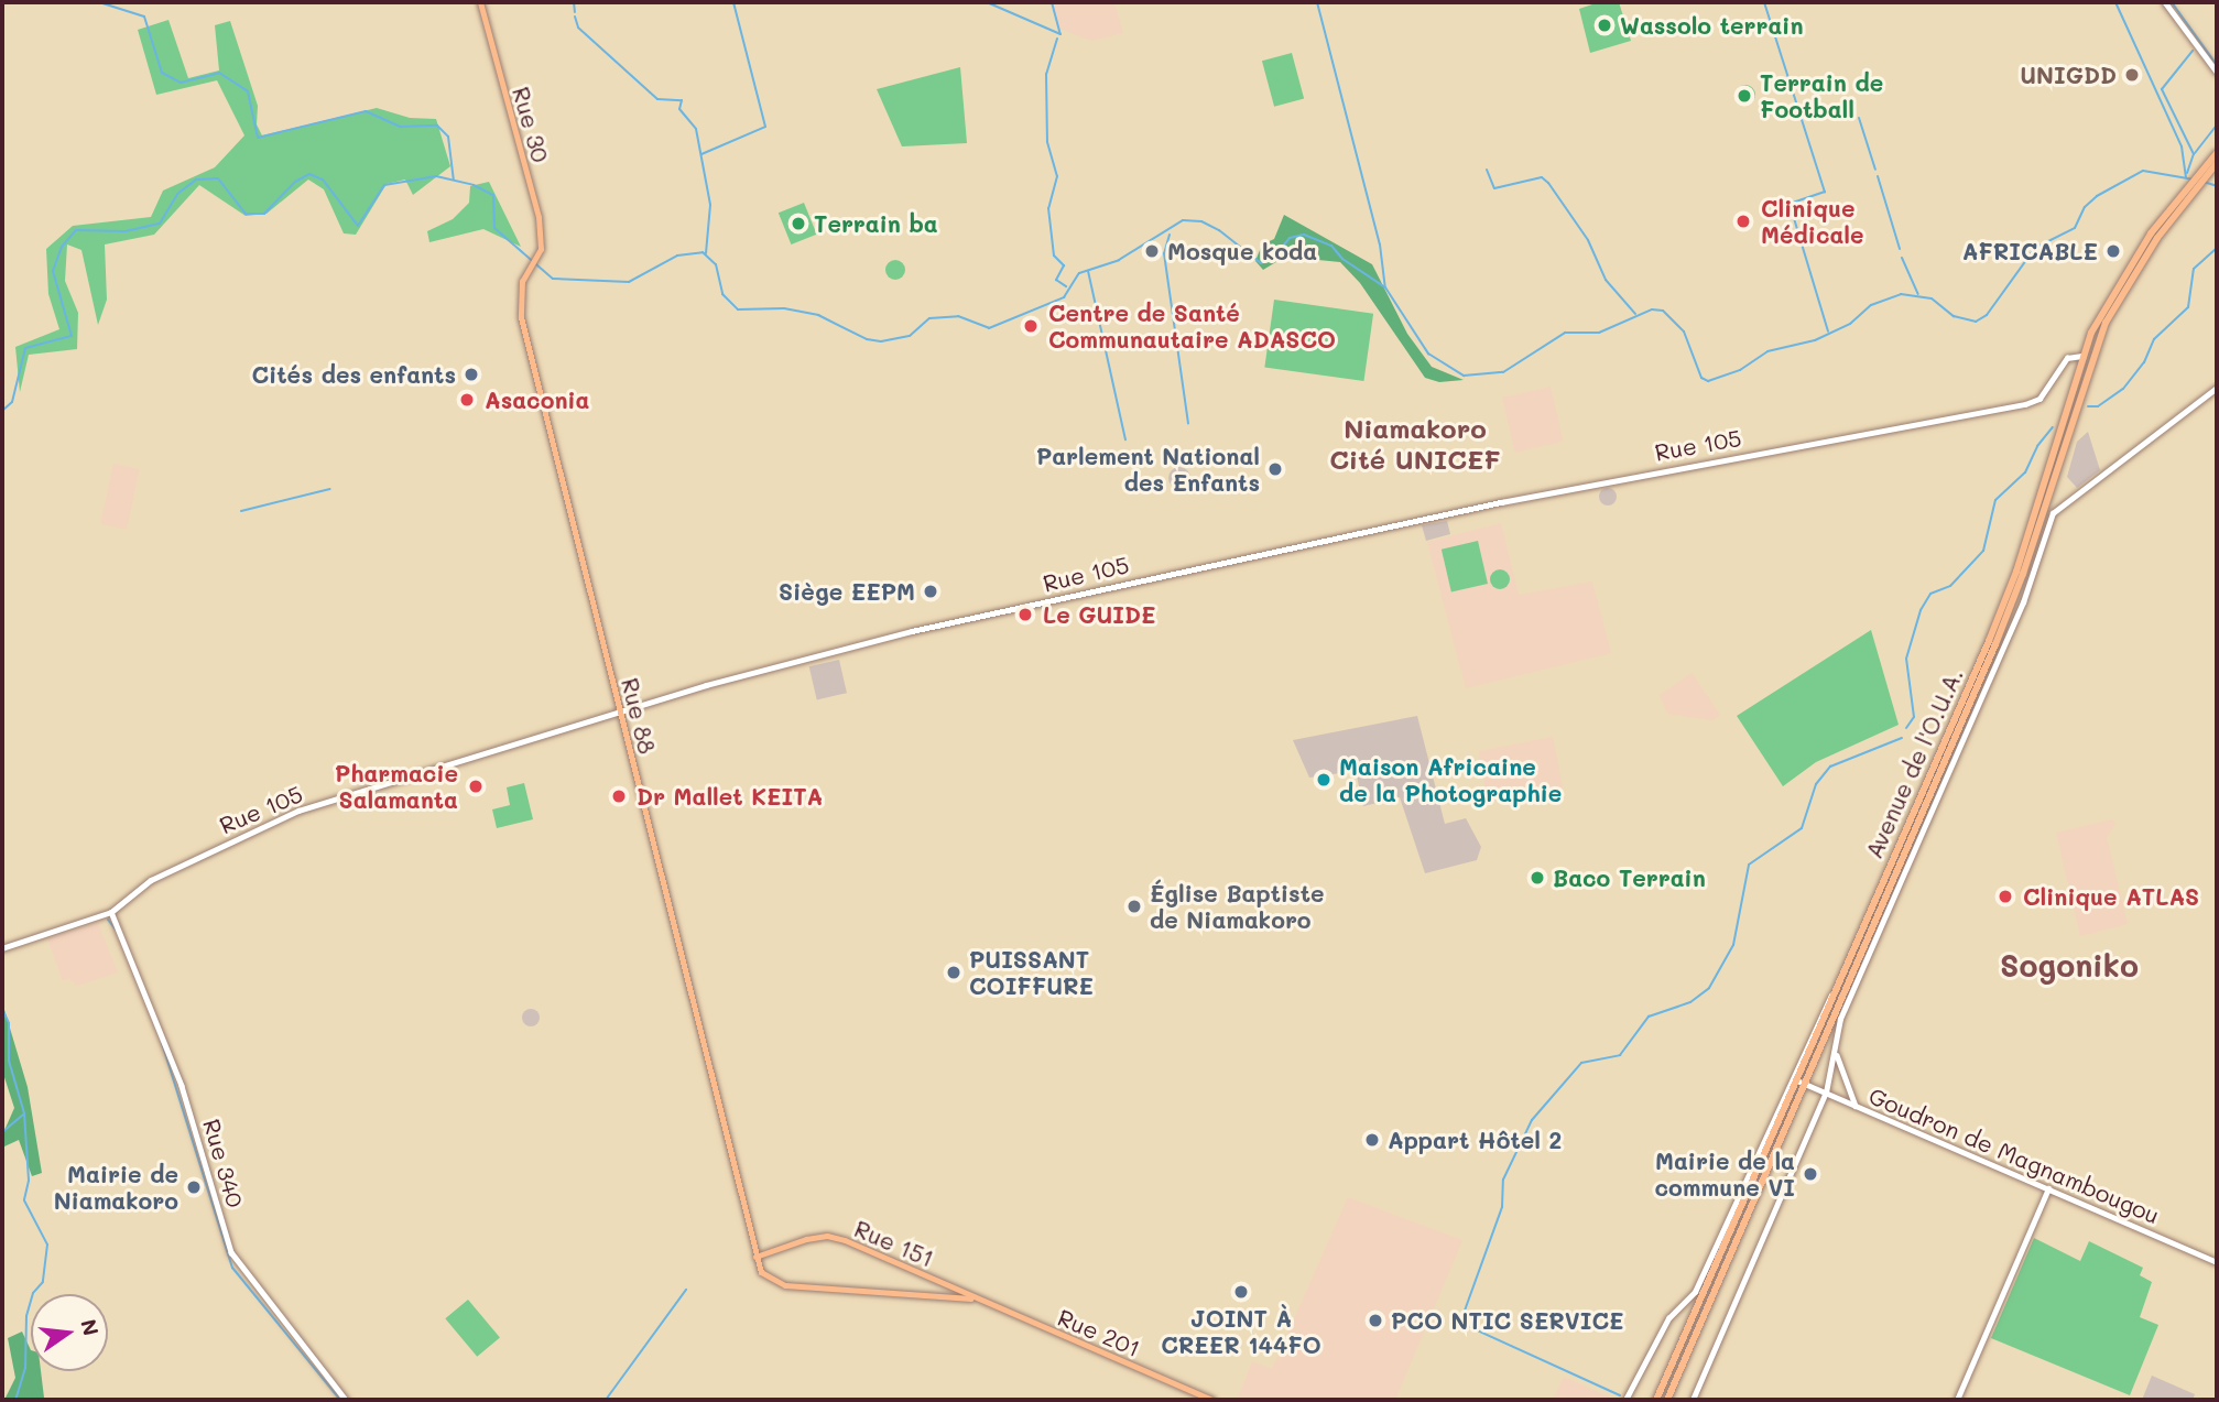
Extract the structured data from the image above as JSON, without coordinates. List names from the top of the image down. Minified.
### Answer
{"streets":{"highway":["Avenue de l'O.U.A."],"main road":["Rue 30","Rue 88","Rue 151","Rue 201"],"street":["Rue 105","Goudron de Magnambougou","Rue 340"]},"crossings":[["Rue 30","Rue 88"],["Rue 105","Rue 88"],["Rue 105","Avenue de l'O.U.A."],["Rue 105","Rue 340"],["Rue 88","Rue 151"],["Avenue de l'O.U.A.","Goudron de Magnambougou"],["Rue 151","Rue 201"]],"districts":["Niamakoro Cité UNICEF","Sogoniko"],"places":["Wassolo terrain","UNIGDD","Terrain de Football","Clinique Médicale","Terrain ba","Mosque koda","AFRICABLE","Centre de Santé Communautaire ADASCO","Cités des enfants","Asaconia","Parlement National des Enfants","Siège EEPM","Le GUIDE","Maison Africaine de la Photographie","Pharmacie Salamanta","Dr Mallet KEITA","Baco Terrain","Clinique ATLAS","Église Baptiste de Niamakoro","PUISSANT COIFFURE","Appart Hôtel 2","Mairie de la commune VI","Mairie de Niamakoro","JOINT À CREER 144FO","PCO NTIC SERVICE"],"north":"right"}
